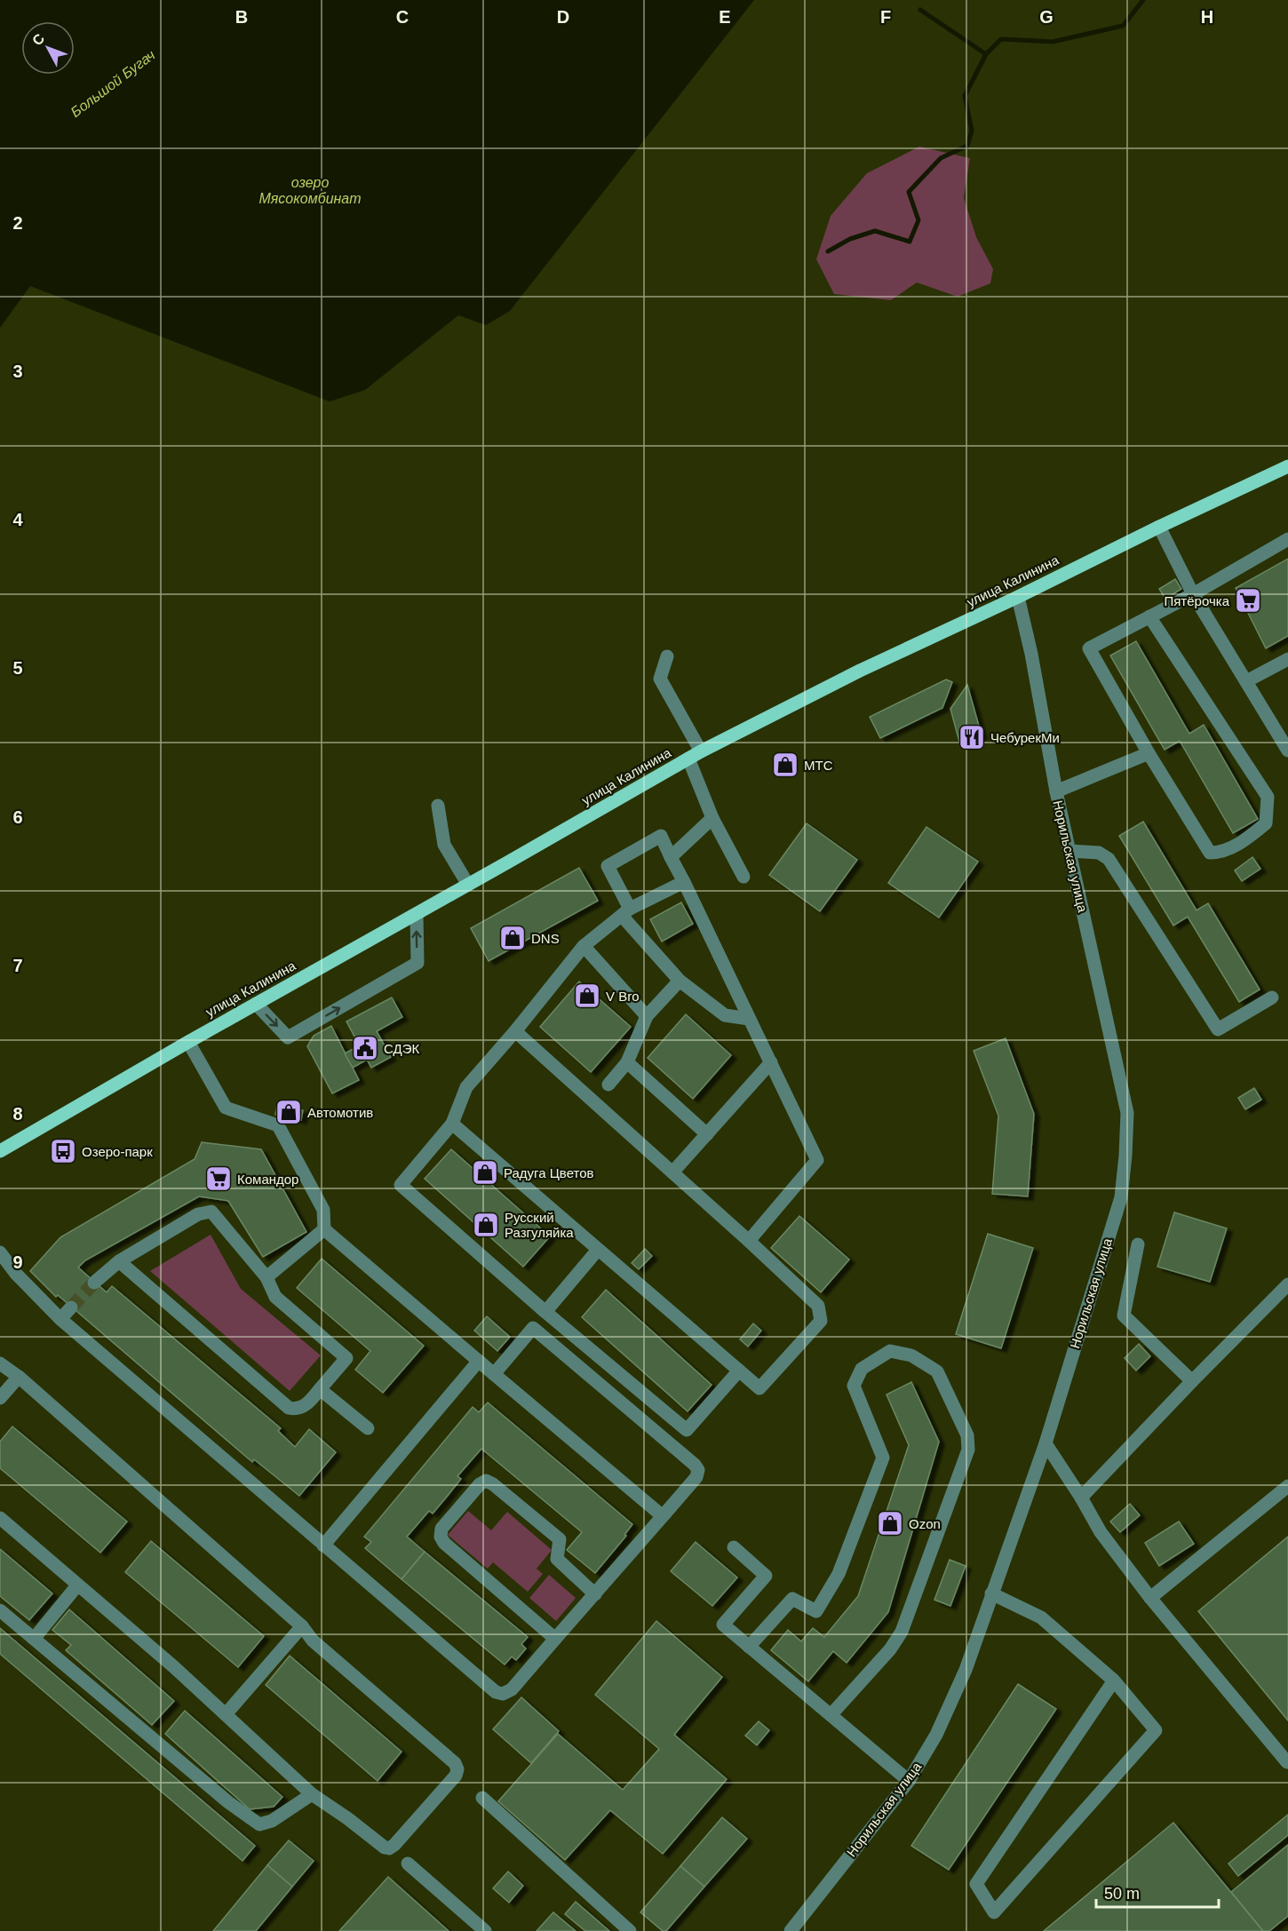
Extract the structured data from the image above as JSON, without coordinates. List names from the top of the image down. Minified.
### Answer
{"streets":{"main road":["улица Калинина"],"street":["Норильская улица"]},"crossings":[["улица Калинина","Норильская улица"]],"water":["Большой Бугач","озеро Мясокомбинат"],"places":{"supermarket":["Пятёрочка","Командор"],"restaurant":["ЧебурекМи"],"shop":["МТС","DNS","V Bro","Автомотив","Радуга Цветов","Русский Разгуляйка","Ozon"],"public building":["СДЭК"],"bus stop":["Озеро-парк"]},"scale_bar":"50 m","north":"top left","grid":{"columns":["B","C","D","E","F","G","H"],"rows":["2","3","4","5","6","7","8","9"]}}
